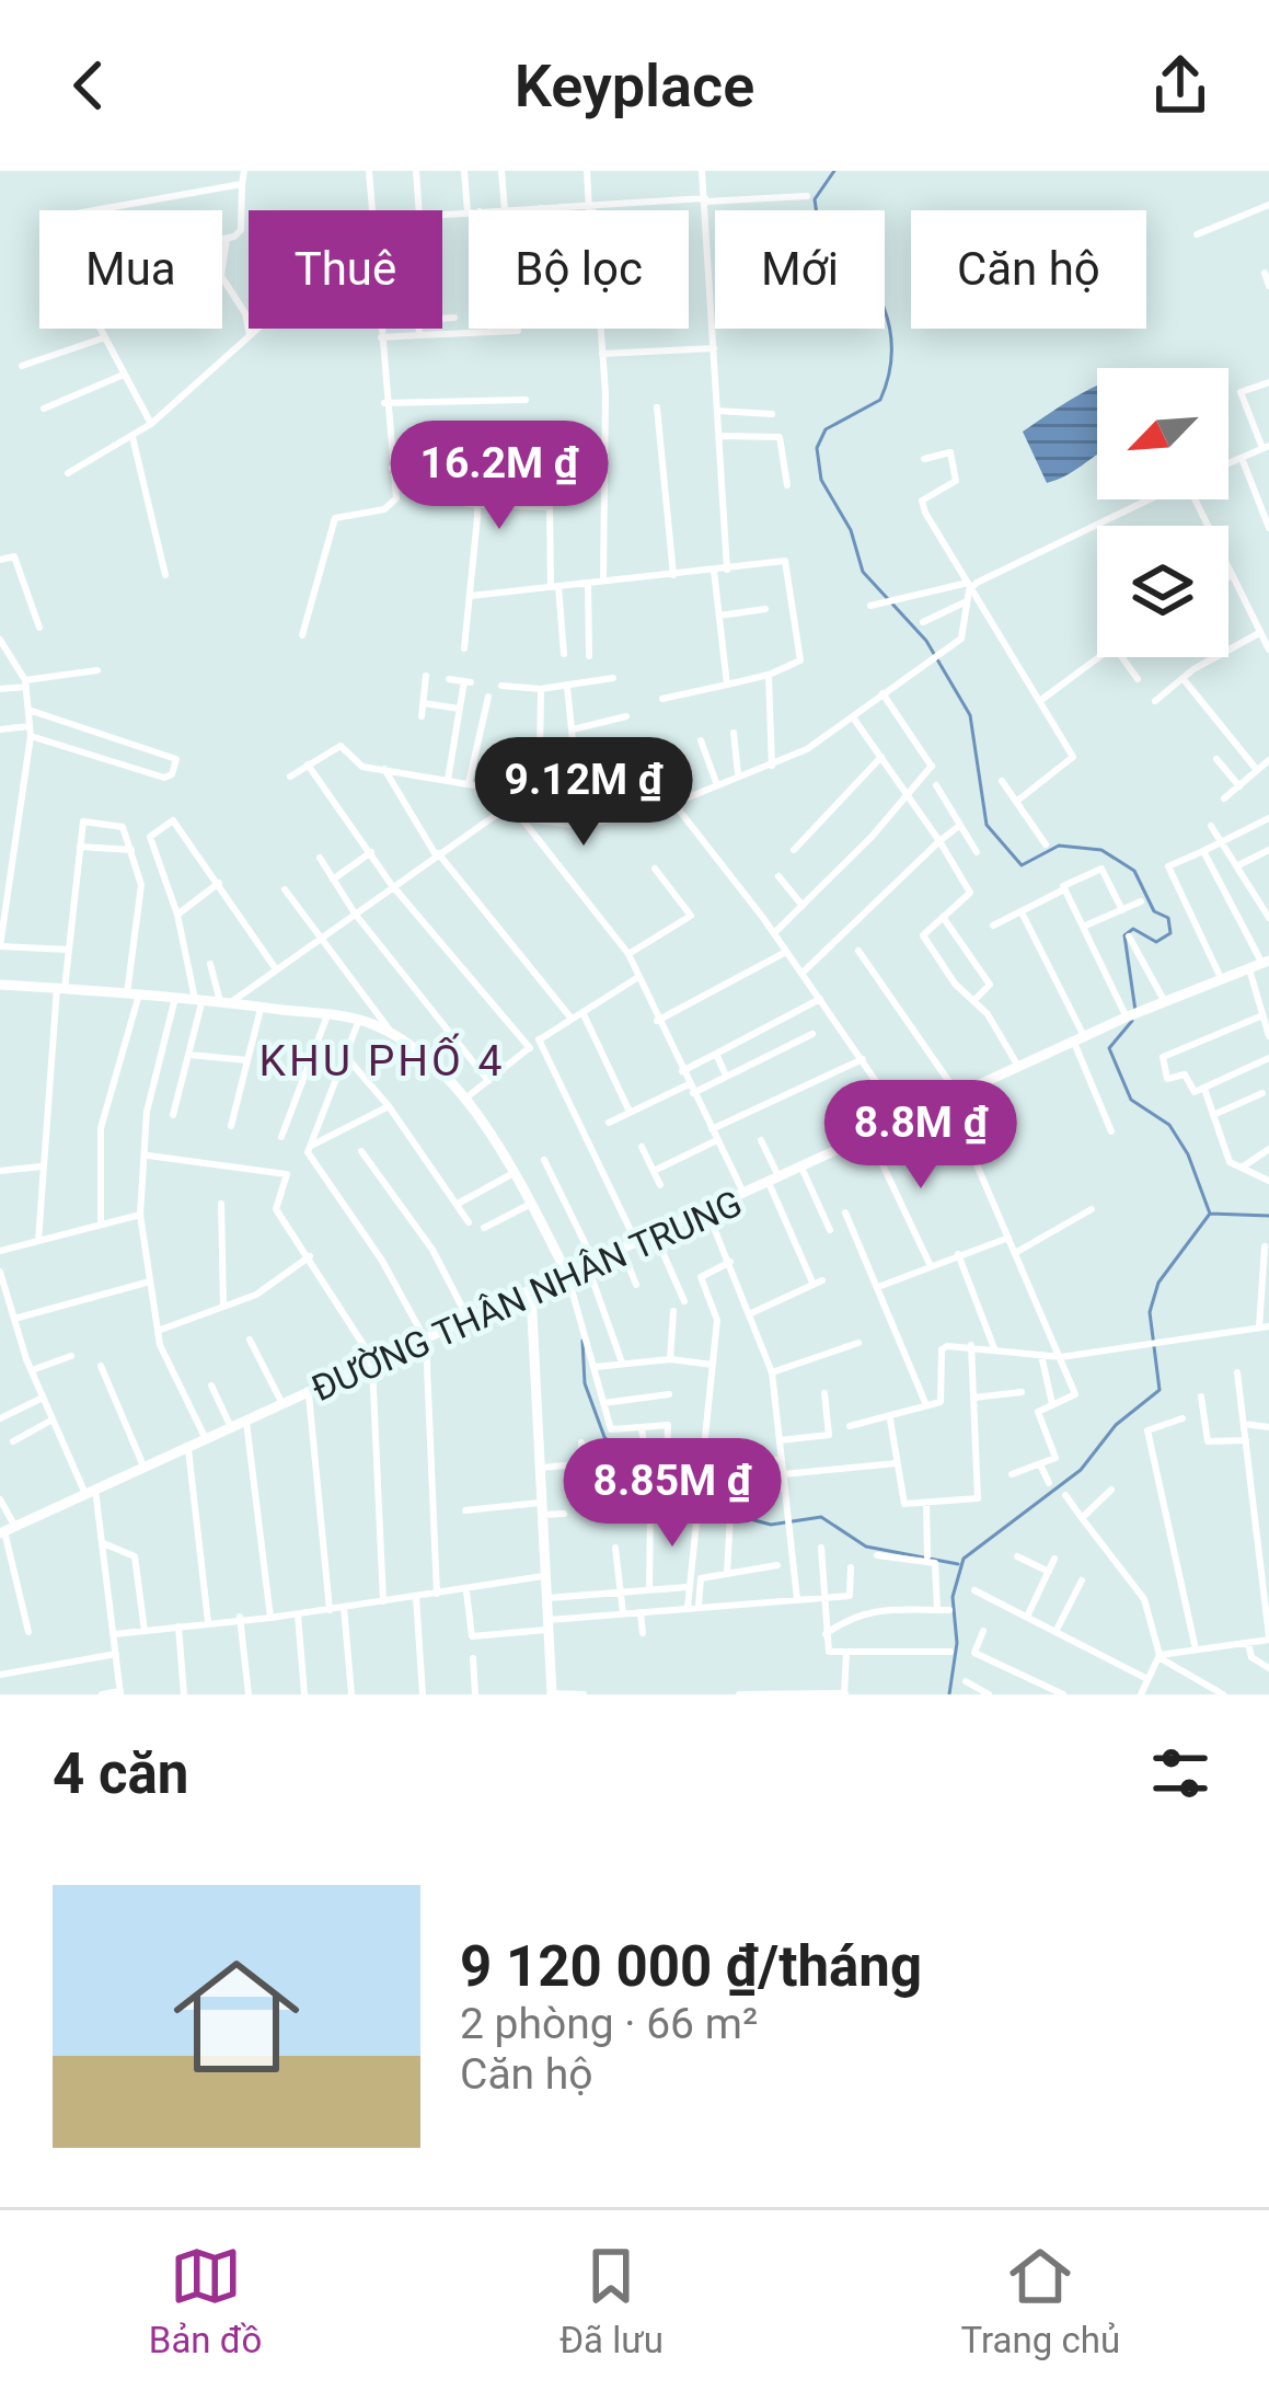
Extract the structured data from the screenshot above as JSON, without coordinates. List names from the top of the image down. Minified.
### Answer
{"streets":{"street":["ĐƯỜNG THÂN NHÂN TRUNG"]},"districts":["KHU PHỐ 4"],"north":"bottom left","page":{"header":"Keyplace","chip":["Mua","Thuê","Bộ lọc","Mới","Căn hộ"],"price":["16.2M ₫","9.12M ₫","8.8M ₫","8.85M ₫"],"heading":"4 căn","list":[{"name":"9 120 000 ₫/tháng","note":"2 phòng · 66 m² · Căn hộ"}],"tabs":["Bản đồ","Đã lưu","Trang chủ"]}}
